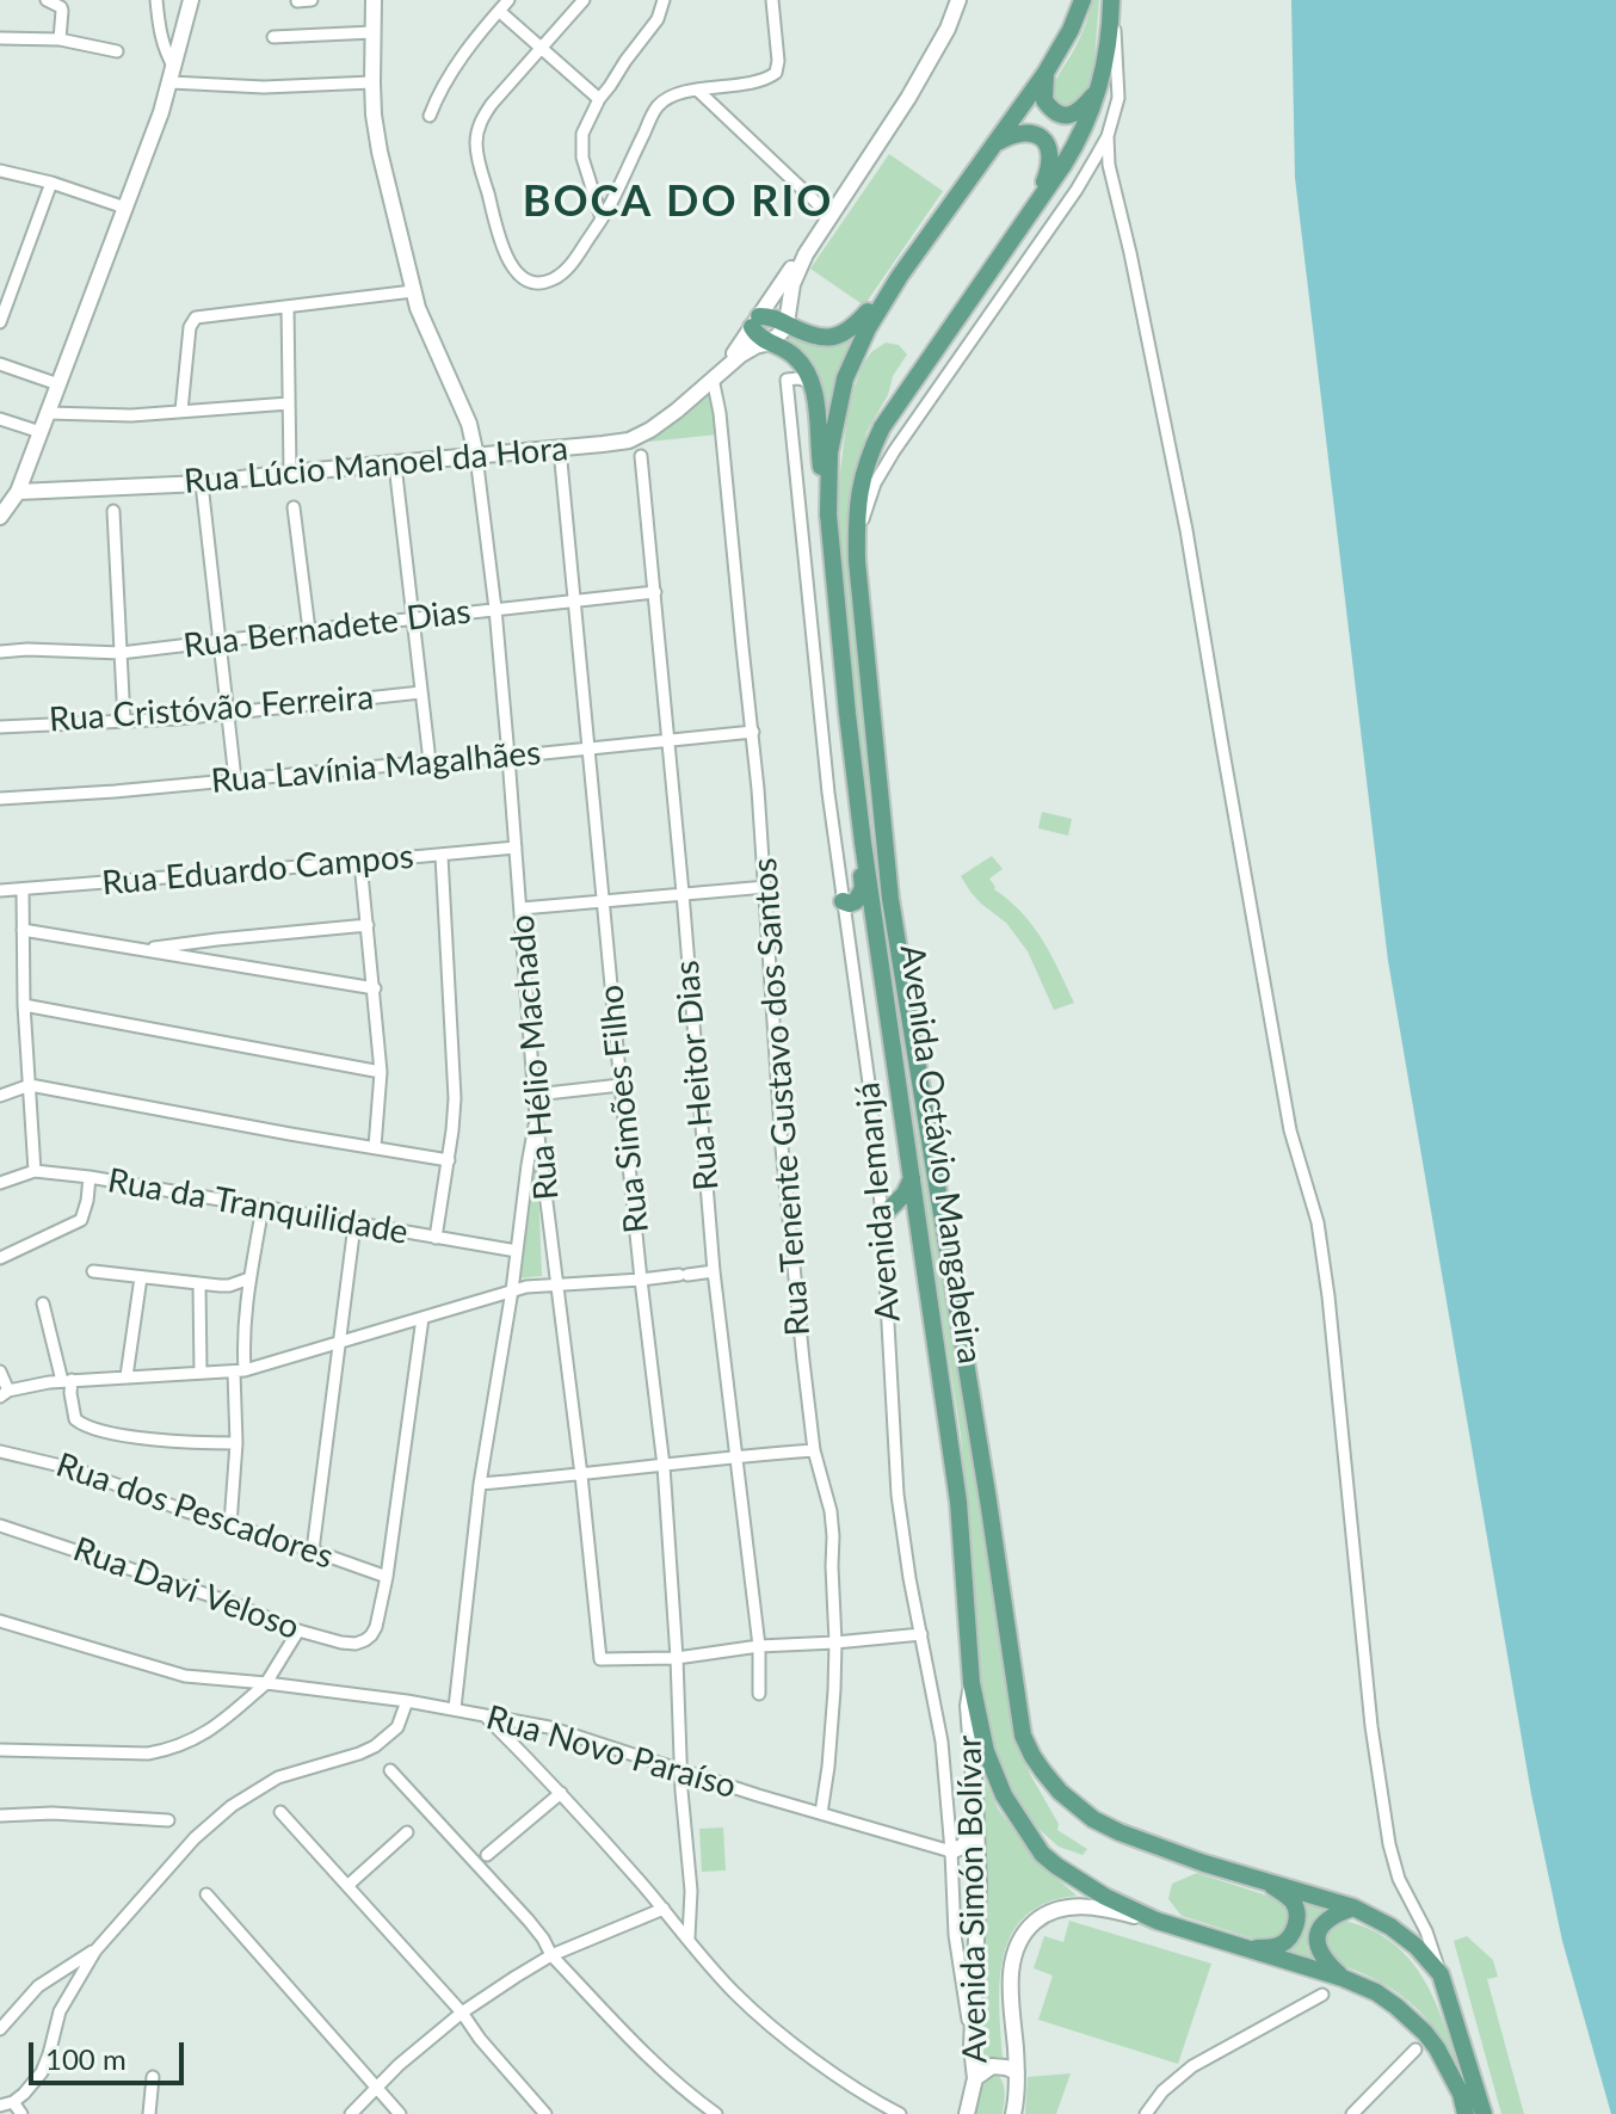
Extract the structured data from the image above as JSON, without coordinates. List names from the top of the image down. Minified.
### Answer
{"streets":{"main road":["Avenida Octávio Mangabeira"],"street":["Rua Lúcio Manoel da Hora","Rua Bernadete Dias","Rua Cristóvão Ferreira","Rua Lavínia Magalhães","Rua Eduardo Campos","Rua Hélio Machado","Rua Heitor Dias","Rua Tenente Gustavo dos Santos","Rua Simões Filho","Avenida Iemanjá","Rua da Tranquilidade","Rua dos Pescadores","Rua Davi Veloso","Rua Novo Paraíso","Avenida Simón Bolívar"]},"crossings":[["Rua Lúcio Manoel da Hora","Rua Hélio Machado"],["Rua Lúcio Manoel da Hora","Rua Tenente Gustavo dos Santos"],["Rua Lúcio Manoel da Hora","Rua Simões Filho"],["Rua Bernadete Dias","Rua Hélio Machado"],["Rua Bernadete Dias","Rua Heitor Dias"],["Rua Bernadete Dias","Rua Simões Filho"],["Rua Lavínia Magalhães","Rua Hélio Machado"],["Rua Lavínia Magalhães","Rua Heitor Dias"],["Rua Lavínia Magalhães","Rua Tenente Gustavo dos Santos"],["Rua Lavínia Magalhães","Rua Simões Filho"],["Rua Eduardo Campos","Rua Hélio Machado"],["Rua Hélio Machado","Rua Simões Filho"],["Rua Tenente Gustavo dos Santos","Rua Novo Paraíso"],["Rua Simões Filho","Rua Novo Paraíso"],["Avenida Octávio Mangabeira","Avenida Simón Bolívar"],["Avenida Iemanjá","Rua Novo Paraíso"],["Avenida Iemanjá","Avenida Simón Bolívar"],["Rua dos Pescadores","Rua Davi Veloso"]],"districts":["BOCA DO RIO"],"scale_bar":"100 m"}
